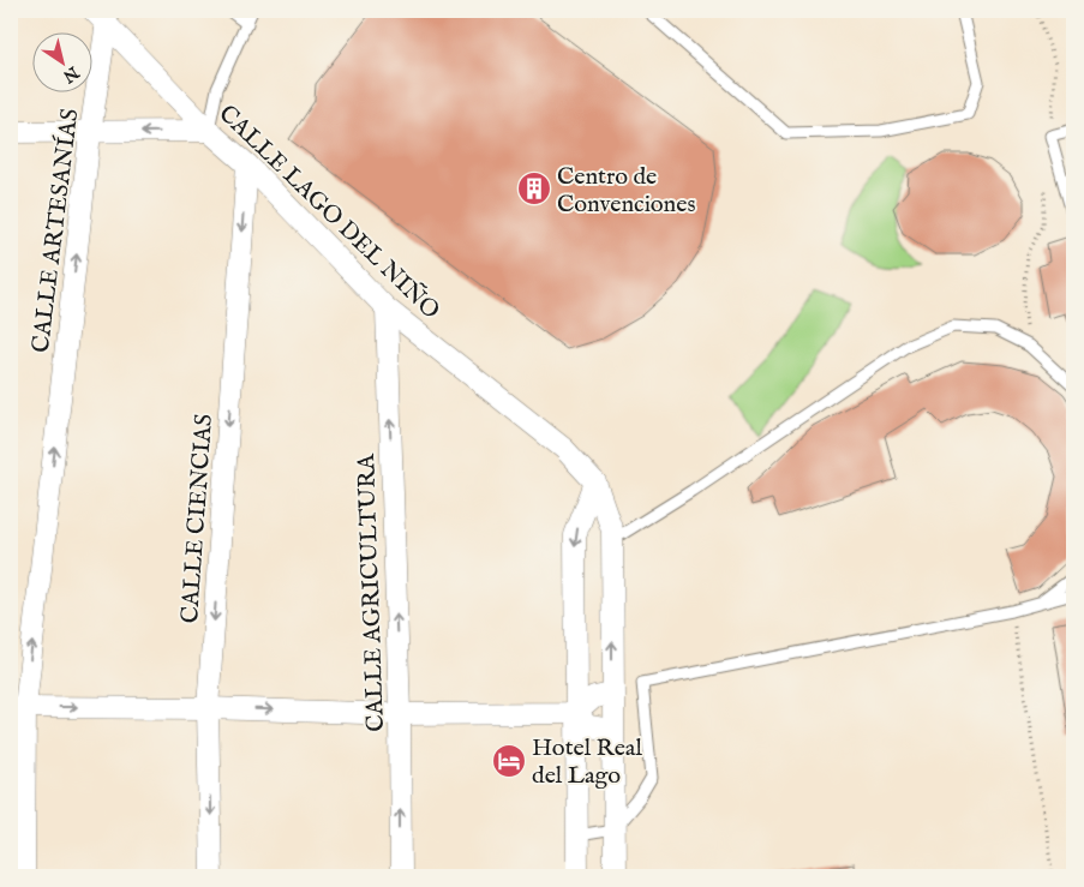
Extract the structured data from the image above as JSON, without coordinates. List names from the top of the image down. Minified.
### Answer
{"streets":{"street":["CALLE LAGO DEL NIÑO","CALLE ARTESANÍAS","CALLE CIENCIAS","CALLE AGRICULTURA"]},"crossings":[["CALLE LAGO DEL NIÑO","CALLE ARTESANÍAS"],["CALLE LAGO DEL NIÑO","CALLE CIENCIAS"],["CALLE LAGO DEL NIÑO","CALLE AGRICULTURA"]],"one_way":["CALLE ARTESANÍAS","CALLE CIENCIAS"],"places":{"building":["Centro de Convenciones"],"hotel":["Hotel Real del Lago"]},"north":"bottom right"}
